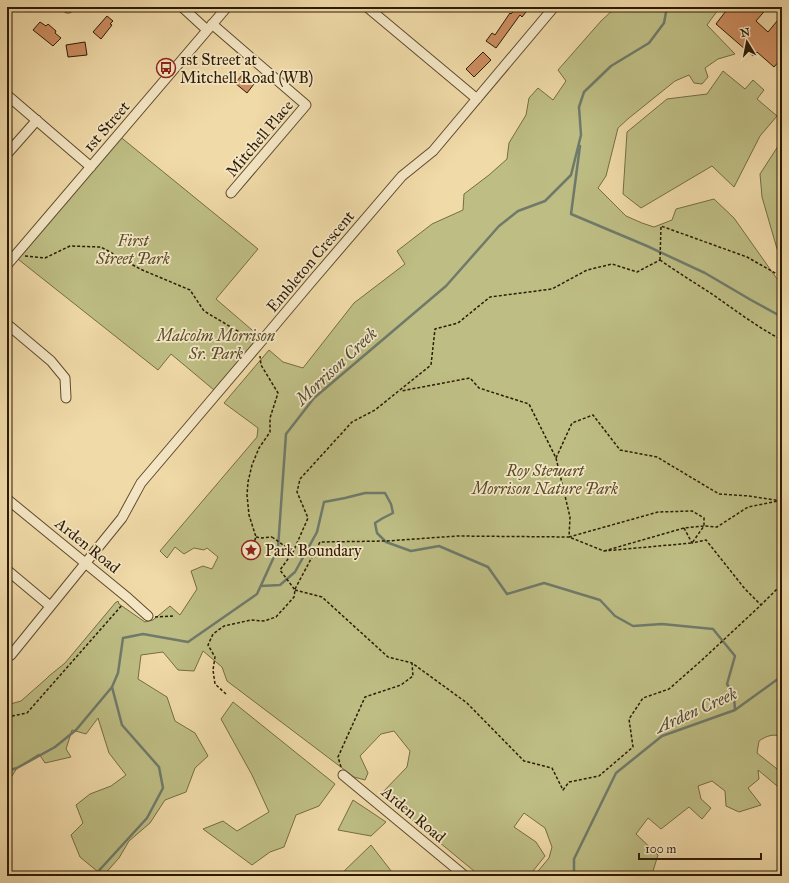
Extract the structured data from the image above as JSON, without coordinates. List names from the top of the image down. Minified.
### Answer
{"streets":{"street":["1st Street","Mitchell Place","Embleton Crescent","Arden Road"]},"crossings":[["1st Street","Mitchell Place"],["Embleton Crescent","Arden Road"]],"water":["Morrison Creek","Arden Creek"],"parks":["First Street Park","Malcolm Morrison Sr. Park","Roy Stewart Morrison Nature Park"],"places":{"bus stop":["1st Street at Mitchell Road (WB)"],"place":["Park Boundary"]},"scale_bar":"100 m","north":"top"}
